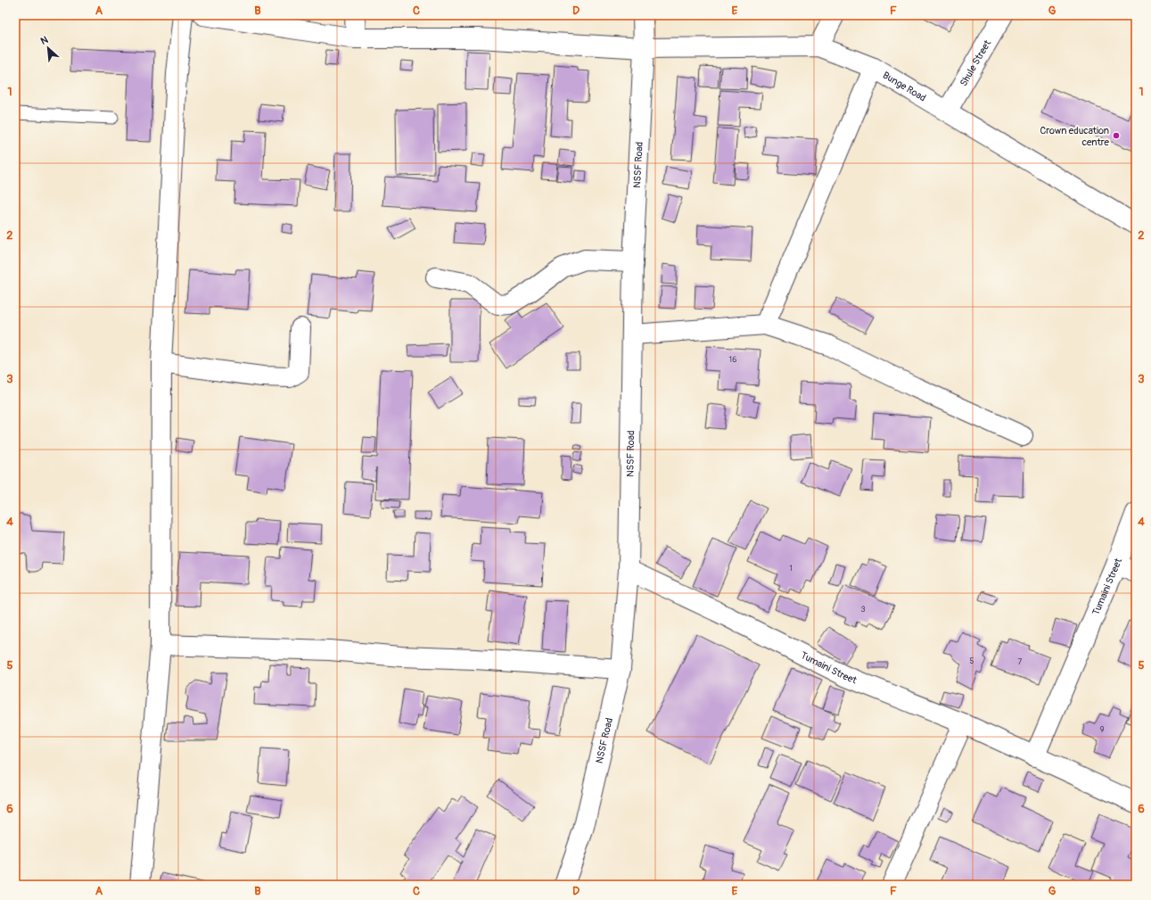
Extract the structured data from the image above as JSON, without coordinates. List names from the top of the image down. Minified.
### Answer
{"streets":{"street":["Shule Street","Bunge Road","NSSF Road","Tumaini Street"]},"crossings":[["Shule Street","Bunge Road"],["Bunge Road","NSSF Road"],["NSSF Road","Tumaini Street"]],"places":["Crown education centre"],"house_numbers":["16","1","3","5","7","9"],"north":"top left","grid":{"columns":["A","B","C","D","E","F","G"],"rows":["1","2","3","4","5","6"]}}
